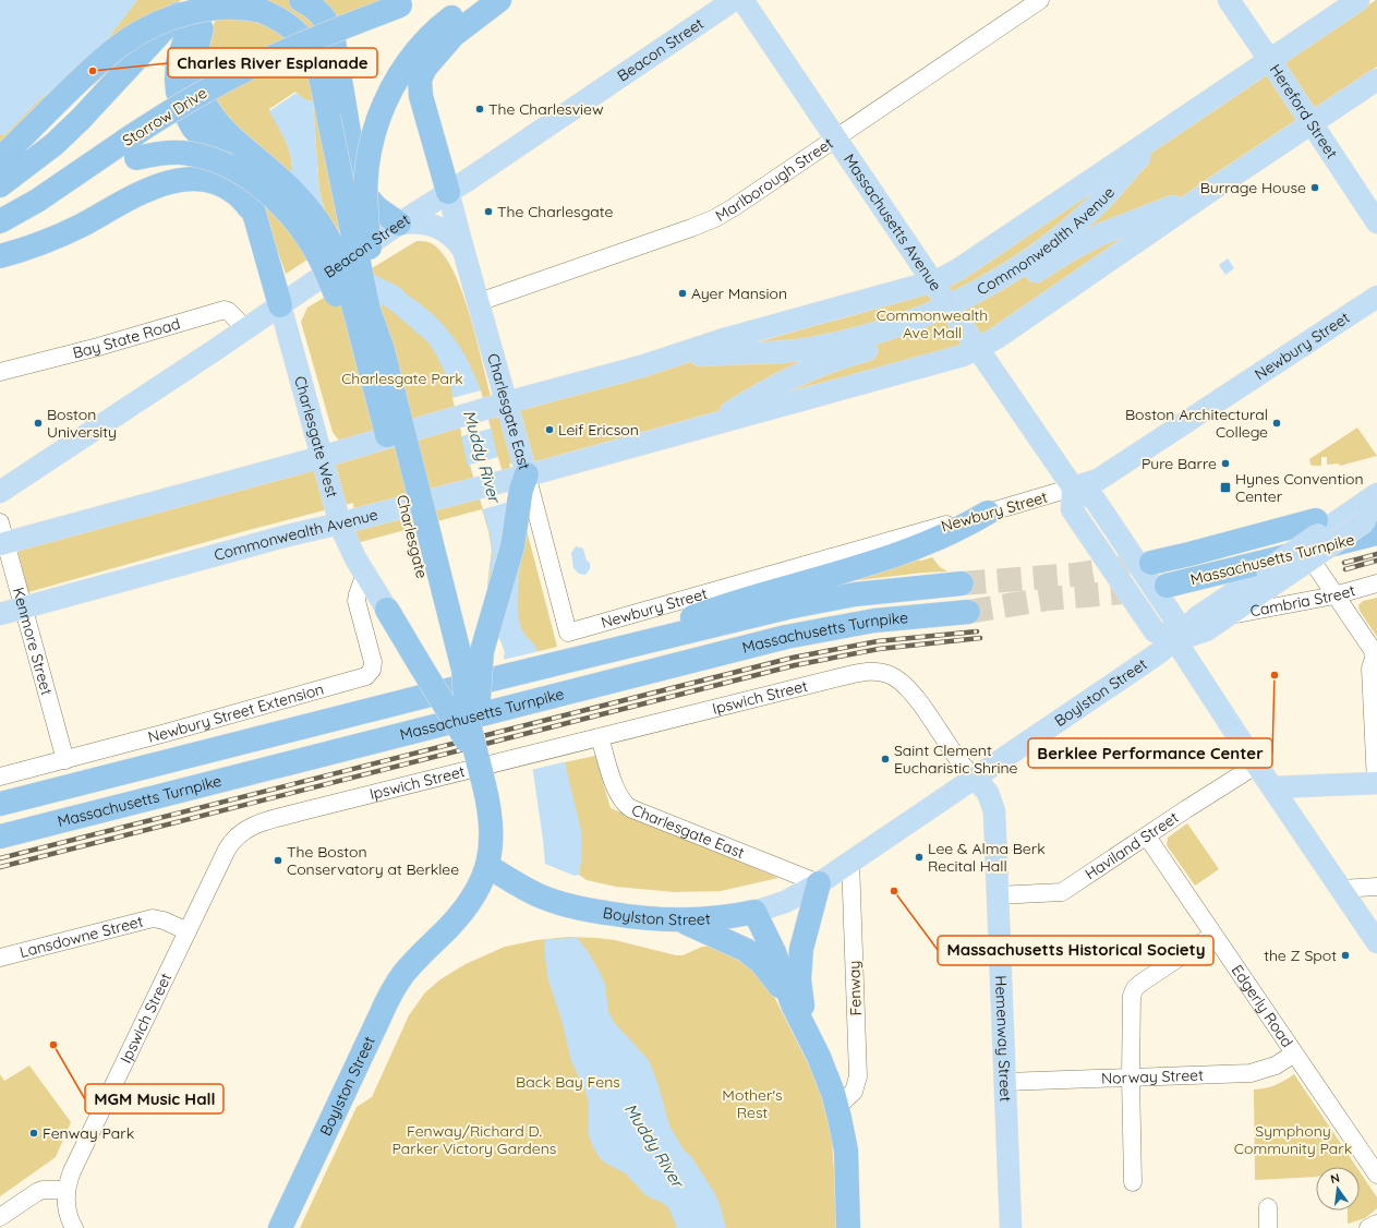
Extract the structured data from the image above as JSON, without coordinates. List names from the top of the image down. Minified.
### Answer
{"streets":{"highway":["Storrow Drive","Charlesgate","Massachusetts Turnpike","Boylston Street"],"main road":["Beacon Street","Hereford Street","Massachusetts Avenue","Commonwealth Avenue","Newbury Street","Charlesgate East","Charlesgate West","Hemenway Street"],"street":["Marlborough Street","Bay State Road","Cambria Street","Kenmore Street","Ipswich Street","Newbury Street Extension","Haviland Street","Lansdowne Street","Fenway","Edgerly Road","Norway Street"]},"crossings":[["Beacon Street","Bay State Road"],["Beacon Street","Charlesgate East"],["Beacon Street","Charlesgate West"],["Hereford Street","Commonwealth Avenue"],["Marlborough Street","Massachusetts Avenue"],["Marlborough Street","Charlesgate East"],["Massachusetts Avenue","Commonwealth Avenue"],["Massachusetts Avenue","Newbury Street"],["Commonwealth Avenue","Charlesgate East"],["Commonwealth Avenue","Charlesgate West"],["Commonwealth Avenue","Kenmore Street"],["Newbury Street","Charlesgate East"],["Charlesgate East","Boylston Street"],["Charlesgate East","Ipswich Street"],["Charlesgate West","Newbury Street Extension"],["Charlesgate","Boylston Street"],["Massachusetts Turnpike","Boylston Street"],["Cambria Street","Boylston Street"],["Kenmore Street","Newbury Street Extension"],["Boylston Street","Ipswich Street"],["Boylston Street","Fenway"],["Boylston Street","Hemenway Street"],["Ipswich Street","Lansdowne Street"],["Ipswich Street","Hemenway Street"],["Haviland Street","Edgerly Road"],["Haviland Street","Hemenway Street"],["Edgerly Road","Norway Street"],["Hemenway Street","Norway Street"]],"water":["Muddy River"],"parks":["Commonwealth Ave Mall","Charlesgate Park","Back Bay Fens","Mother's Rest","Fenway/Richard D. Parker Victory Gardens","Symphony Community Park"],"places":{"other":["Charles River Esplanade","The Charlesview","Burrage House","The Charlesgate","Ayer Mansion","Boston University","Boston Architectural College","Leif Ericson","Pure Barre","Berklee Performance Center","Saint Clement Eucharistic Shrine","Lee & Alma Berk Recital Hall","The Boston Conservatory at Berklee","Massachusetts Historical Society","the Z Spot","MGM Music Hall","Fenway Park"],"transit":["Hynes Convention Center"]},"north":"top"}
